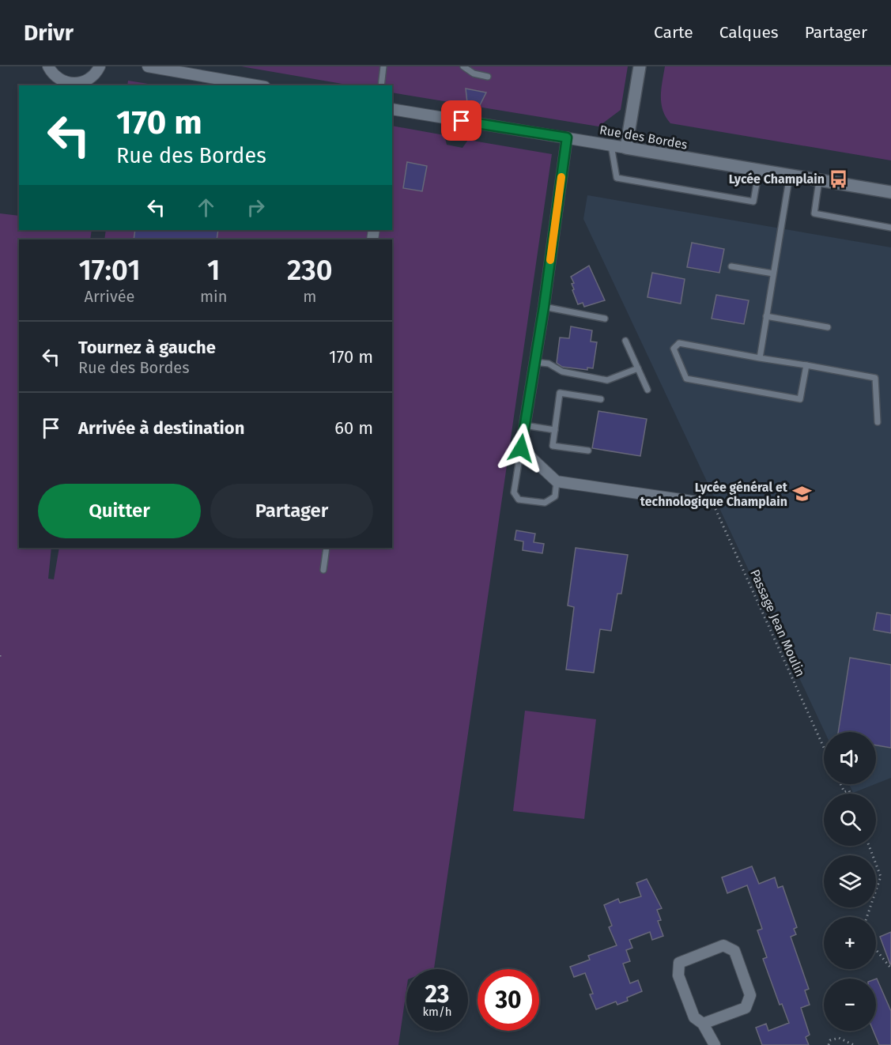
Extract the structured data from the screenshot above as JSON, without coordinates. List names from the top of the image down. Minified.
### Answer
{"streets":{"street":["Rue des Bordes"],"path":["Passage Jean Moulin"]},"places":{"bus stop":["Lycée Champlain"],"school or university":["Lycée général et technologique Champlain"]},"page":{"header":"Drivr","nav":["Carte","Calques","Partager"],"turn":["170 m","Rue des Bordes"],"eta":["17:01","Arrivée","1","min","230","m"],"list":[{"name":"Tournez à gauche","note":"Rue des Bordes","value":"170 m"},{"name":"Arrivée à destination","value":"60 m"}],"buttons":["Quitter","Partager"],"map_buttons":["+","−"],"speed":"23 km/h","limit":"30"}}
